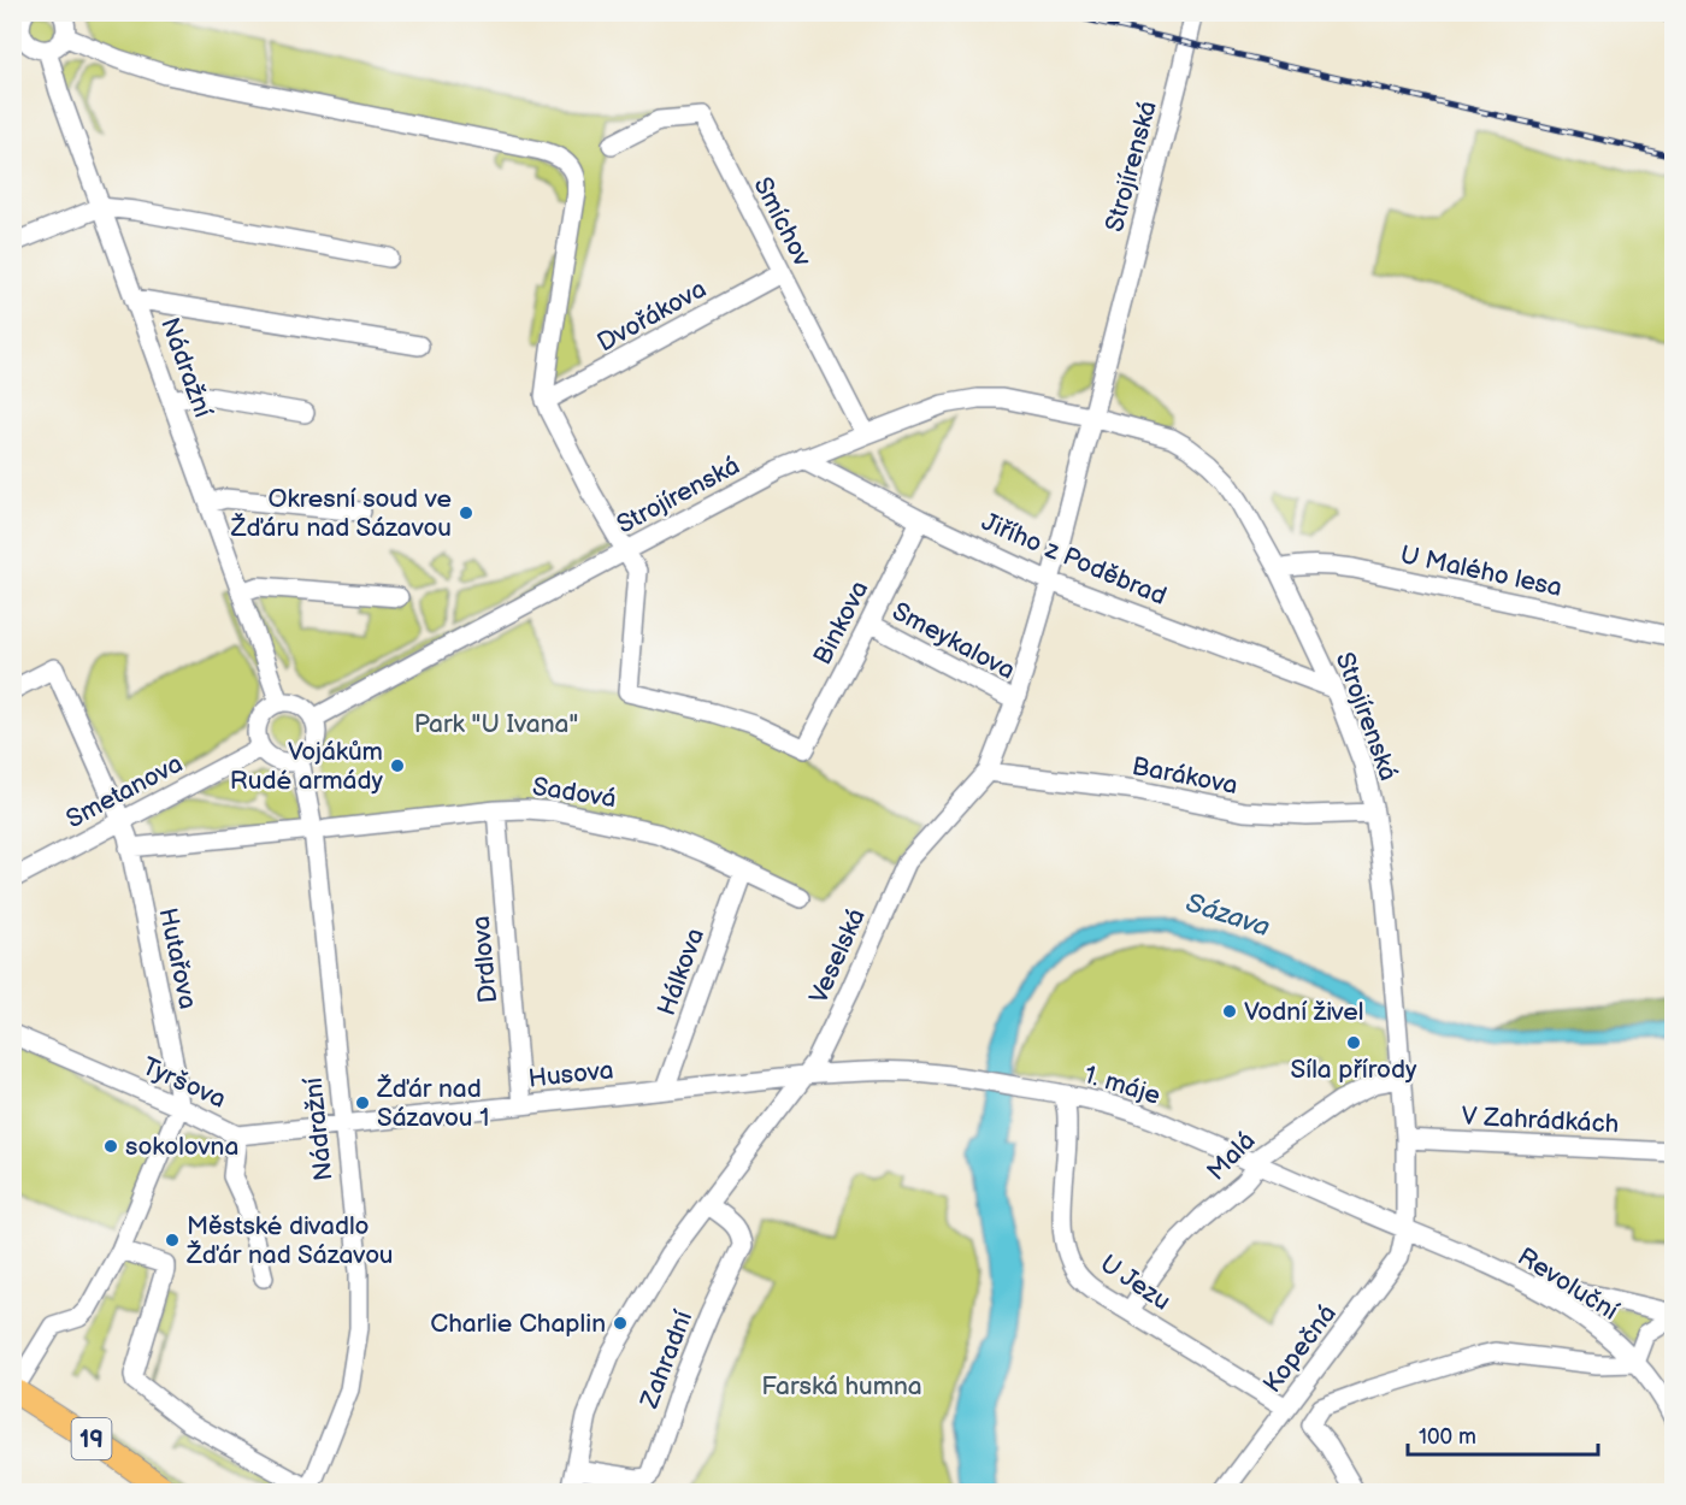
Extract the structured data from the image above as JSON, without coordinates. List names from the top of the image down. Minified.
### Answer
{"streets":{"main road":["19"],"street":["Strojírenská","Smíchov","Dvořákova","Nádražní","Jiřího z Poděbrad","U Malého lesa","Binkova","Smeykalova","Barákova","Smetanova","Sadová","Veselská","Hutařova","Drdlova","Hálkova","Husova","Tyršova","1. máje","V Zahrádkách","Malá","U Jezu","Revoluční","Kopečná","Zahradní"]},"crossings":[["Strojírenská","Smíchov"],["Strojírenská","Nádražní"],["Strojírenská","Jiřího z Poděbrad"],["Strojírenská","U Malého lesa"],["Strojírenská","Binkova"],["Strojírenská","Barákova"],["Strojírenská","Smetanova"],["Strojírenská","Veselská"],["Strojírenská","1. máje"],["Strojírenská","V Zahrádkách"],["Strojírenská","Malá"],["Strojírenská","Revoluční"],["Strojírenská","Kopečná"],["Smíchov","Dvořákova"],["Nádražní","Smetanova"],["Nádražní","Husova"],["Nádražní","Tyršova"],["Jiřího z Poděbrad","Binkova"],["Jiřího z Poděbrad","Veselská"],["Binkova","Smeykalova"],["Smeykalova","Veselská"],["Barákova","Veselská"],["Smetanova","Hutařova"],["Sadová","Drdlova"],["Sadová","Hálkova"],["Veselská","Husova"],["Veselská","1. máje"],["Veselská","Zahradní"],["Hutařova","Tyršova"],["Drdlova","Husova"],["Hálkova","Husova"],["Husova","Tyršova"],["Husova","1. máje"],["1. máje","Malá"],["1. máje","U Jezu"],["1. máje","Revoluční"],["1. máje","Kopečná"],["Malá","U Jezu"],["U Jezu","Kopečná"],["Revoluční","Kopečná"]],"water":["Sázava"],"parks":["Park \"U Ivana\"","Farská humna"],"places":["Okresní soud ve Žďáru nad Sázavou","Vojákům Rudé armády","Vodní živel","Síla přírody","Žďár nad Sázavou 1","sokolovna","Městské divadlo Žďár nad Sázavou","Charlie Chaplin"],"scale_bar":"100 m"}
